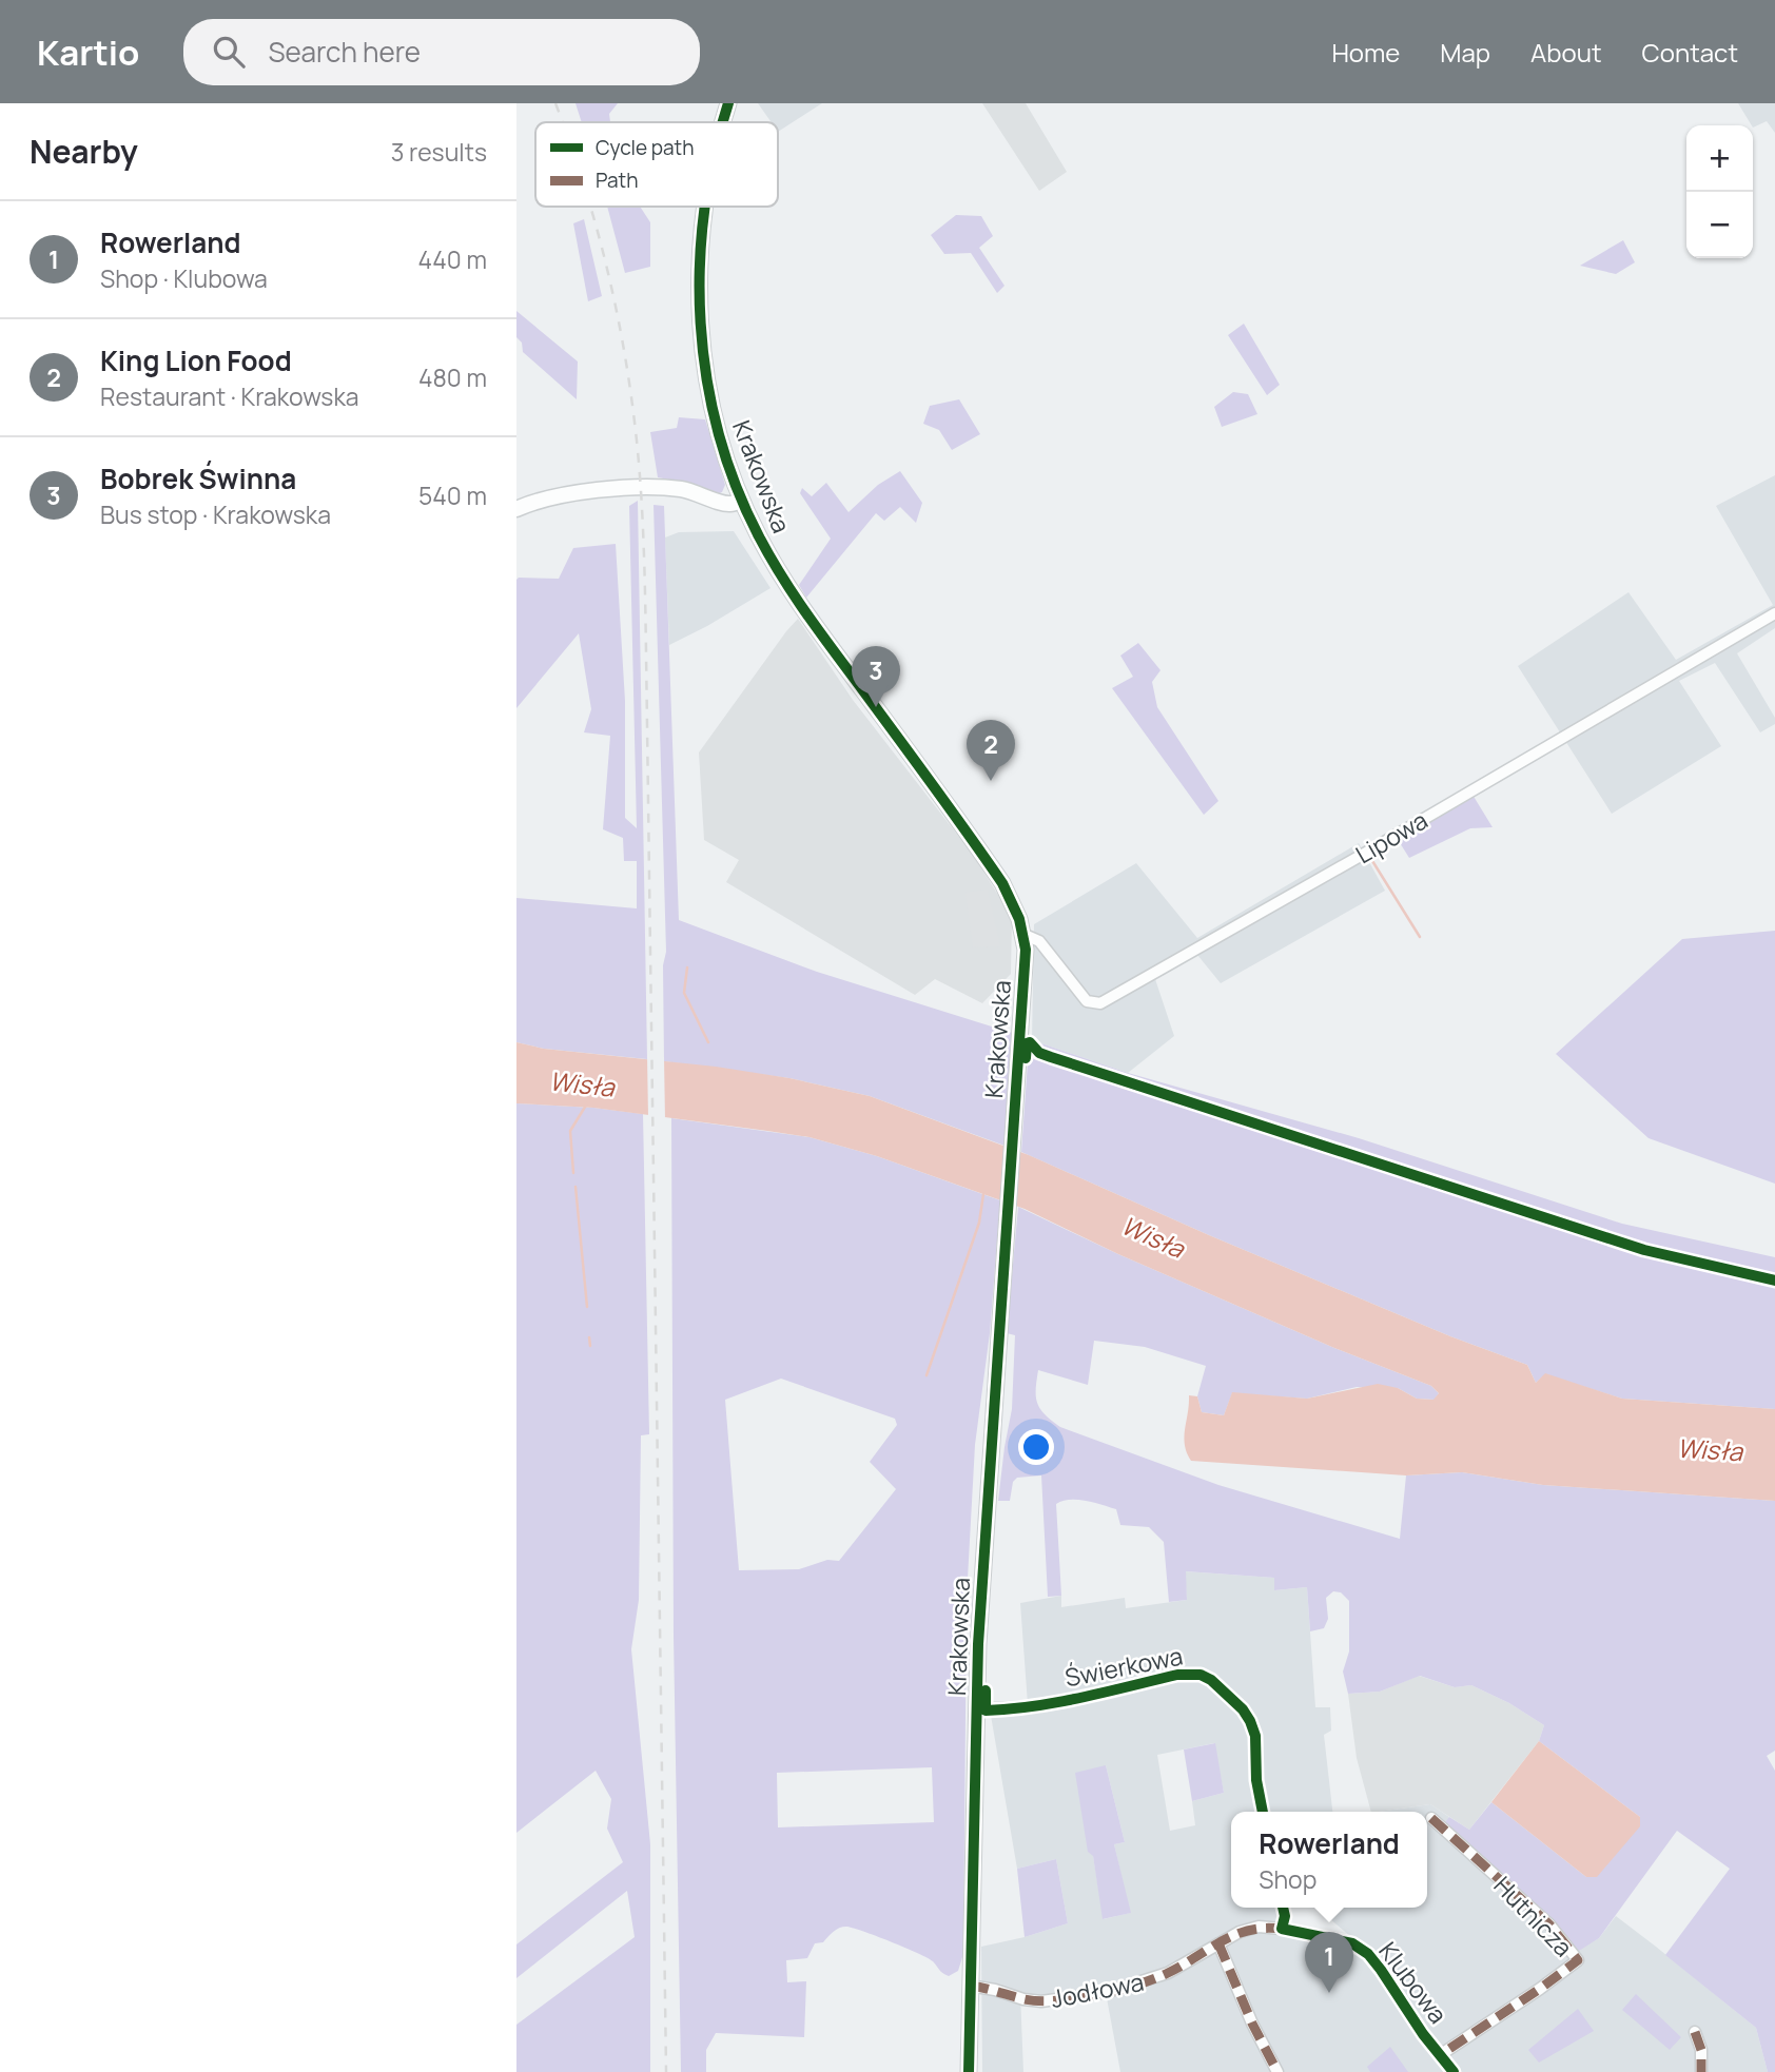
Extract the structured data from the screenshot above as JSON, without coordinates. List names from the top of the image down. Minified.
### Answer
{"streets":{"street":["Krakowska","Lipowa","Świerkowa","Hutnicza","Klubowa","Jodłowa"]},"crossings":[["Krakowska","Lipowa"],["Krakowska","Świerkowa"],["Krakowska","Jodłowa"],["Hutnicza","Klubowa"],["Klubowa","Jodłowa"]],"water":["Wisła"],"legend":["Cycle path","Path"],"page":{"header":"Kartio","search":"Search here","nav":["Home","Map","About","Contact"],"heading":["Nearby","3 results"],"map_buttons":["+","−"],"list":[{"mark":"1","name":"Rowerland","note":"Shop · Klubowa","value":"440 m"},{"mark":"2","name":"King Lion Food","note":"Restaurant · Krakowska","value":"480 m"},{"mark":"3","name":"Bobrek Świnna","note":"Bus stop · Krakowska","value":"540 m"}],"pins":["3","2","1"],"popup":["Rowerland","Shop"]}}
